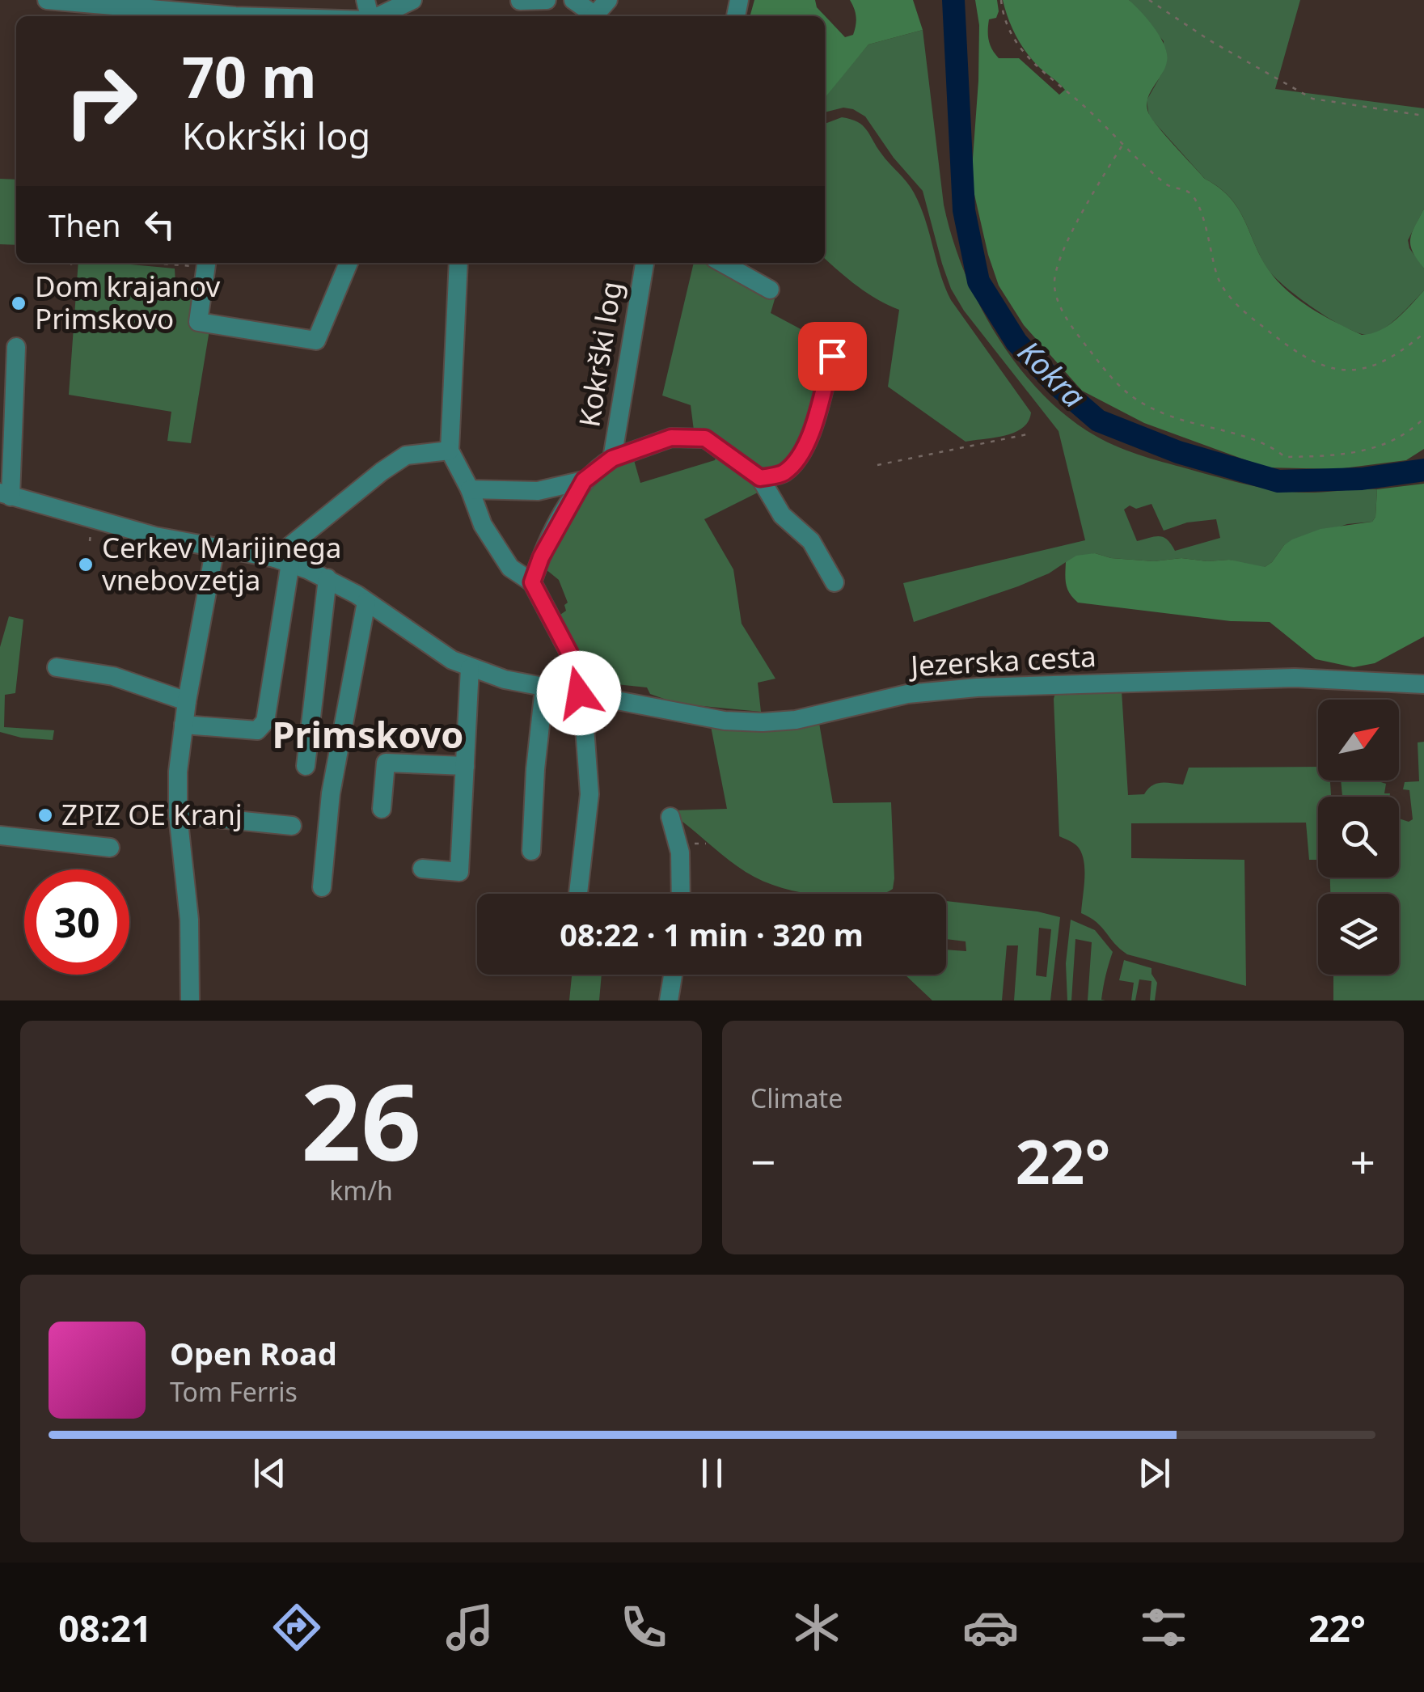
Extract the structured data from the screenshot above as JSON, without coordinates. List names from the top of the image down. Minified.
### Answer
{"streets":{"street":["Kokrški log","Jezerska cesta"]},"districts":["Primskovo"],"water":["Kokra"],"places":["Dom krajanov Primskovo","Cerkev Marijinega vnebovzetja","ZPIZ OE Kranj"],"north":"top right","page":{"turn":["70 m","Kokrški log"],"then":"Then","limit":"30","trip":"08:22 · 1 min · 320 m","tile":[["26","km/h"],"Climate"],"heat":["−","22°","+"],"song":["Open Road","Tom Ferris"],"tabs":["08:21","22°"]}}
